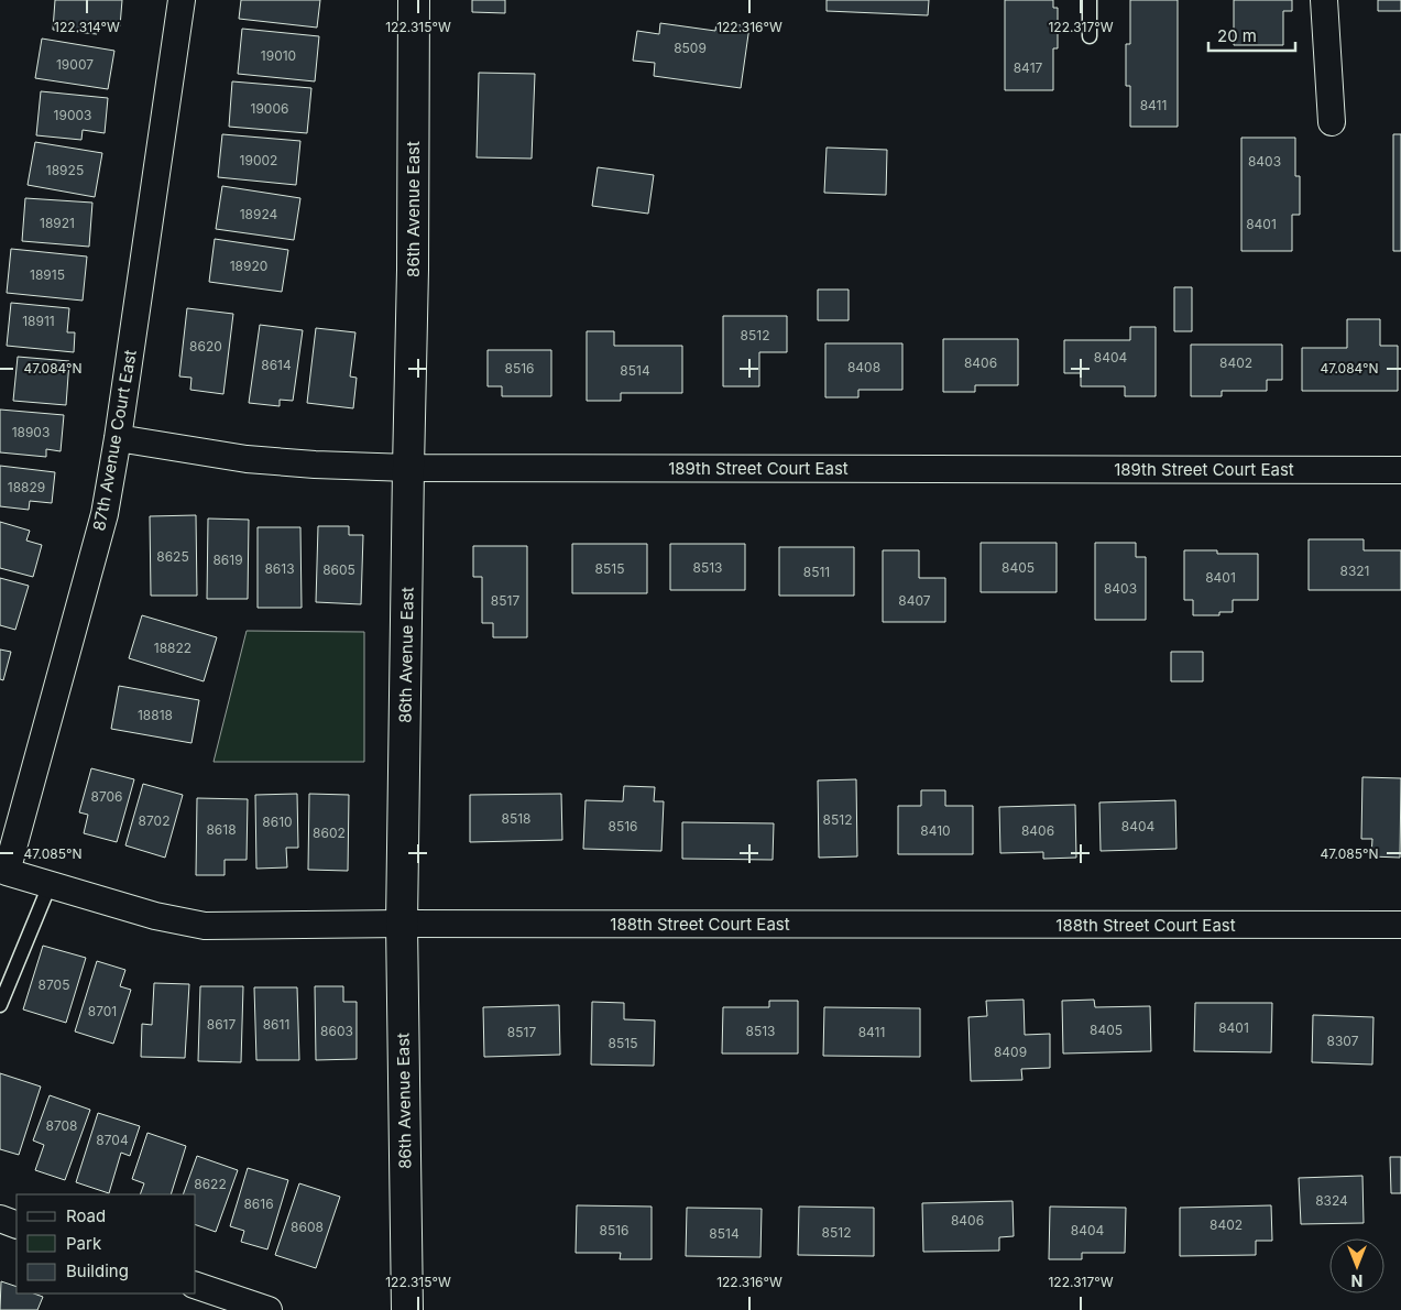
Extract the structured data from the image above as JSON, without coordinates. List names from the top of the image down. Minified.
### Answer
{"streets":{"street":["86th Avenue East","87th Avenue Court East","189th Street Court East","188th Street Court East"]},"crossings":[["86th Avenue East","189th Street Court East"],["86th Avenue East","188th Street Court East"],["87th Avenue Court East","189th Street Court East"],["87th Avenue Court East","188th Street Court East"]],"house_numbers":["8509","19010","19007","8417","8411","19006","19003","19002","8403","18925","18924","18921","8401","18920","18915","18911","8512","8620","8404","8406","8402","8614","8408","8516","8514","18903","18829","8625","8619","8513","8405","8613","8515","8605","8321","8511","8401","8403","8517","8407","18822","18818","8706","8518","8512","8702","8610","8516","8404","8618","8410","8406","8602","8705","8701","8617","8611","8401","8405","8603","8513","8517","8411","8307","8515","8409","8708","8704","8622","8324","8616","8406","8402","8608","8516","8404","8512","8514"],"legend":["Road","Park","Building"],"scale_bar":"20 m","north":"bottom","coordinates":["122.314°W","122.315°W","122.316°W","122.317°W","47.084°N","47.085°N"]}
